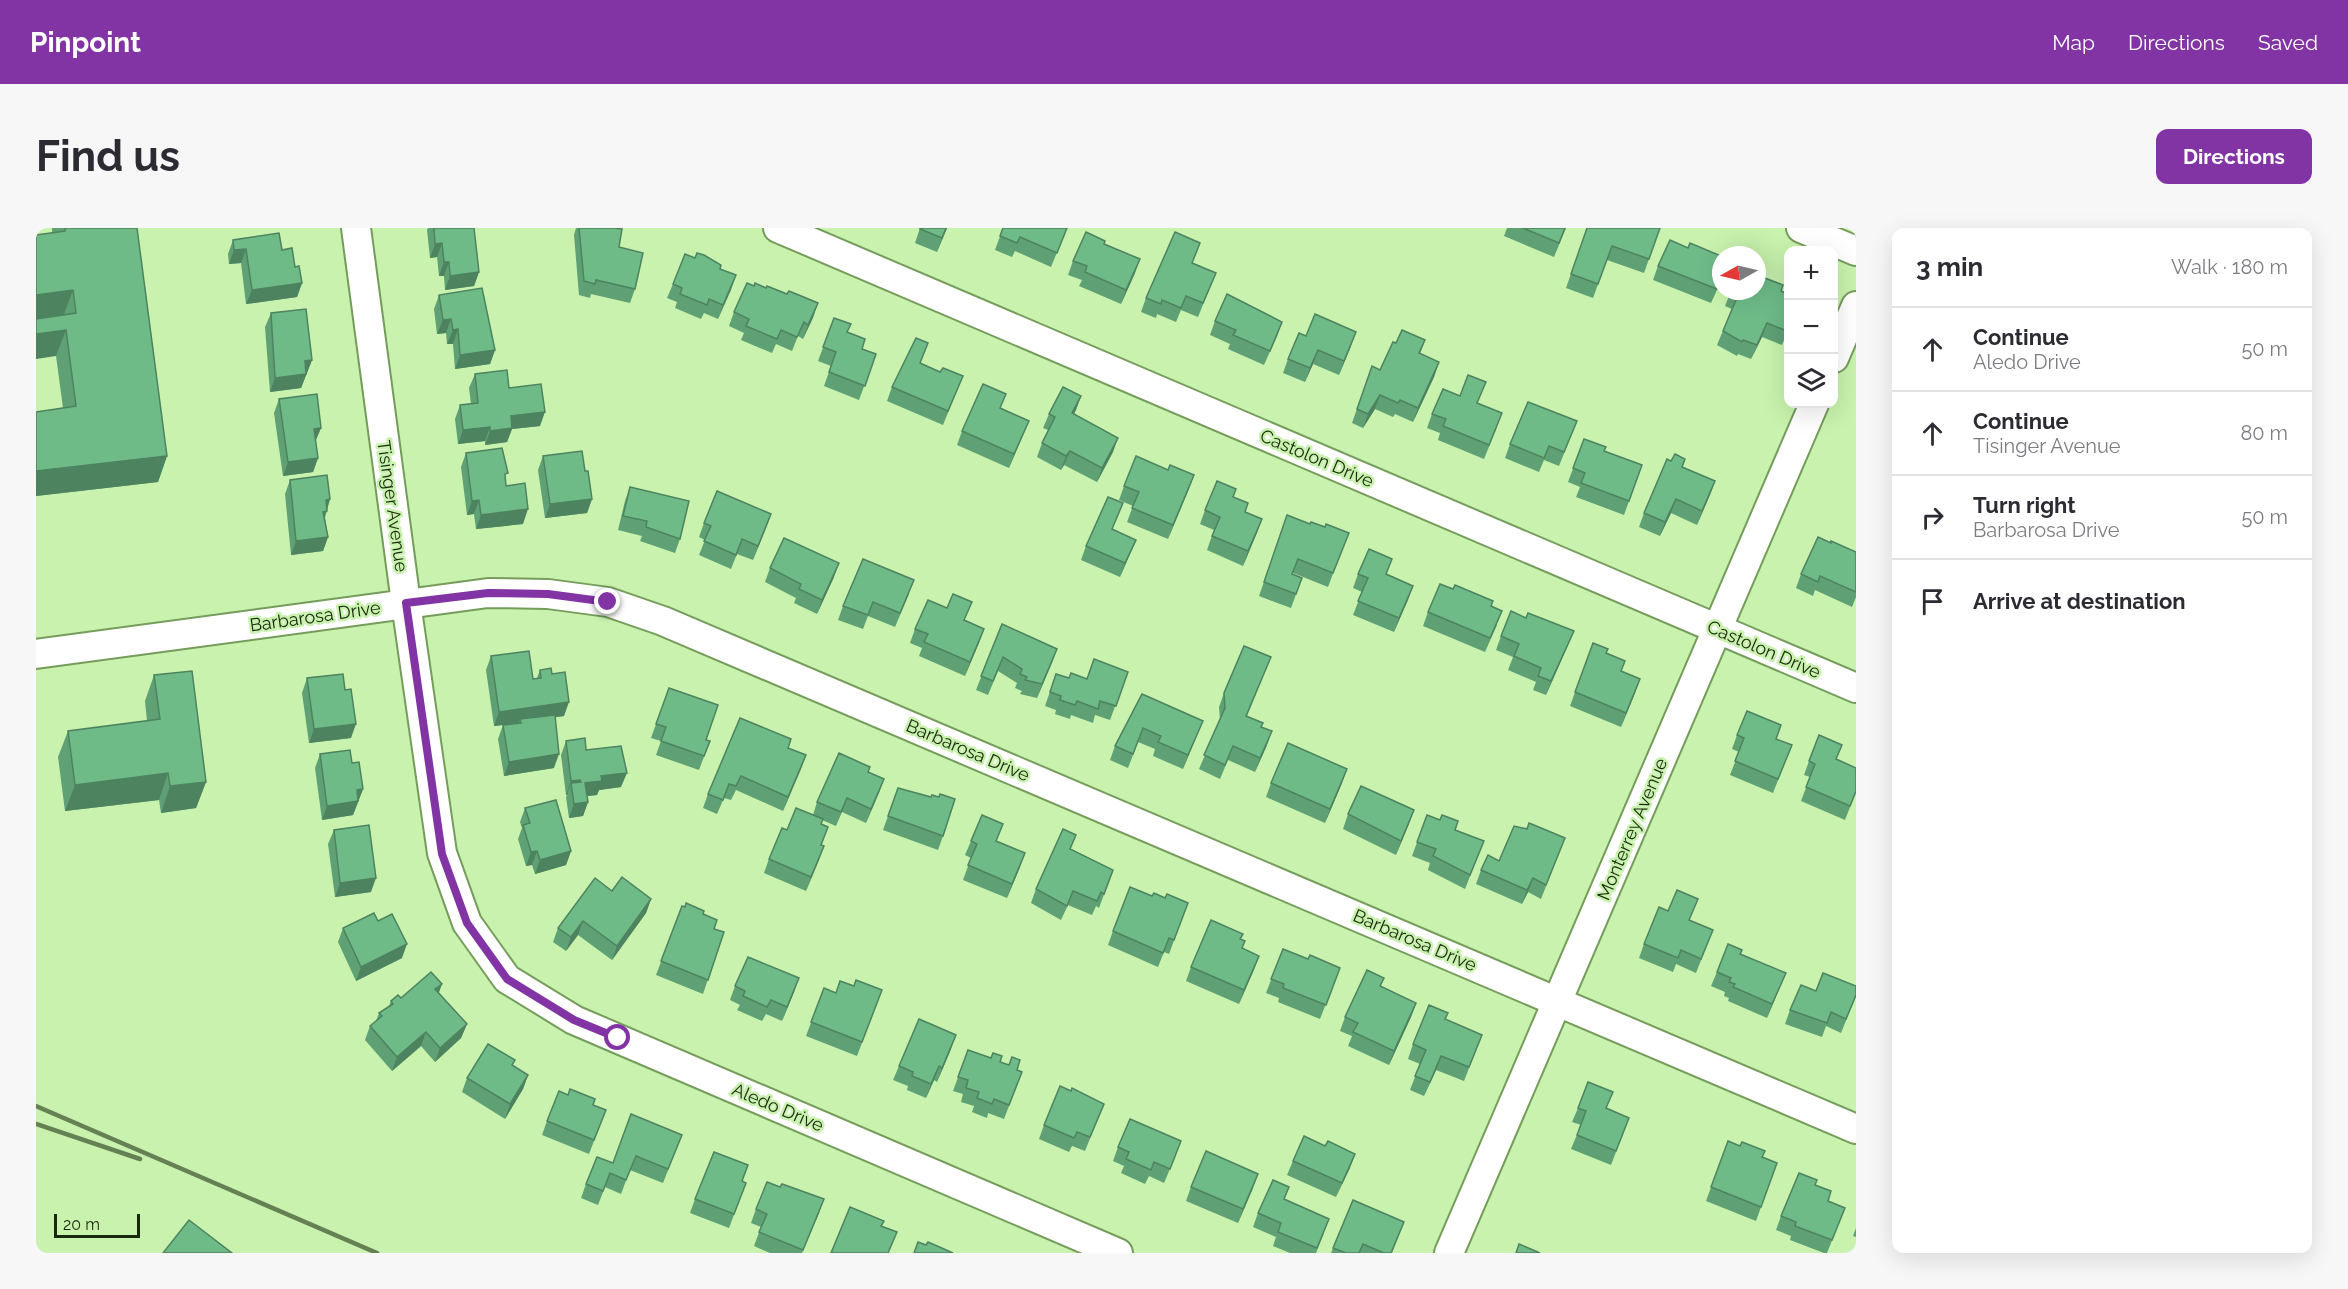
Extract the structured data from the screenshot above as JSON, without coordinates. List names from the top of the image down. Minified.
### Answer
{"streets":{"street":["Castolon Drive","Tisinger Avenue","Barbarosa Drive","Monterrey Avenue","Aledo Drive"]},"crossings":[["Castolon Drive","Monterrey Avenue"],["Tisinger Avenue","Barbarosa Drive"],["Tisinger Avenue","Aledo Drive"],["Barbarosa Drive","Monterrey Avenue"]],"scale_bar":"20 m","north":"left","page":{"header":"Pinpoint","nav":["Map","Directions","Saved"],"buttons":"Directions","title":"Find us","heading":["3 min","Walk · 180 m"],"map_buttons":["+","−"],"list":[["Continue","Aledo Drive","50 m"],["Continue","Tisinger Avenue","80 m"],["Turn right","Barbarosa Drive","50 m"],"Arrive at destination"],"scale":"20 m"}}
